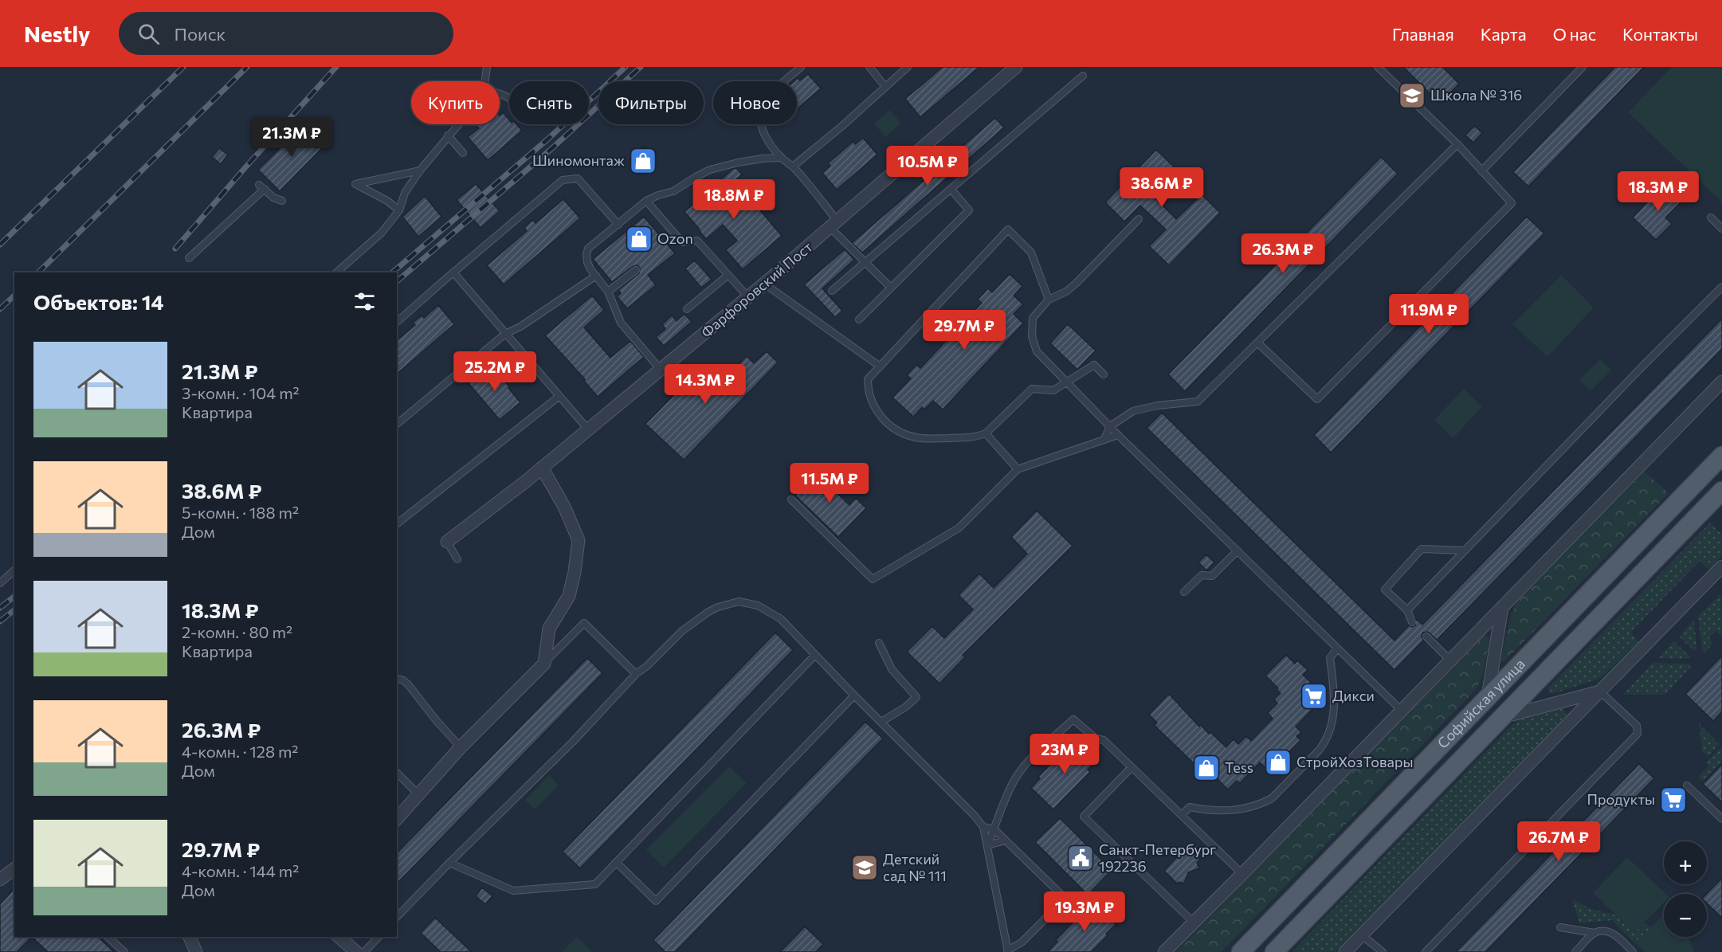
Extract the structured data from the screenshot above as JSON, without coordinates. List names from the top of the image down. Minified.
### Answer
{"streets":{"main road":["Софийская улица"],"street":["Фарфоровский Пост"]},"places":{"school or university":["Школа № 316","Детский сад № 111"],"shop":["Шиномонтаж","Ozon","СтройХозТовары","Tess"],"supermarket":["Дикси","Продукты"],"public building":["Санкт-Петербург 192236"]},"page":{"header":"Nestly","search":"Поиск","nav":["Главная","Карта","О нас","Контакты"],"chip":["Купить","Снять","Фильтры","Новое"],"price":["21.3M ₽","10.5M ₽","38.6M ₽","18.3M ₽","18.8M ₽","26.3M ₽","11.9M ₽","29.7M ₽","25.2M ₽","14.3M ₽","11.5M ₽","23M ₽","26.7M ₽","19.3M ₽"],"heading":"Объектов: 14","list":[{"name":"21.3M ₽","note":"3-комн. · 104 m² · Квартира"},{"name":"38.6M ₽","note":"5-комн. · 188 m² · Дом"},{"name":"18.3M ₽","note":"2-комн. · 80 m² · Квартира"},{"name":"26.3M ₽","note":"4-комн. · 128 m² · Дом"},{"name":"29.7M ₽","note":"4-комн. · 144 m² · Дом"}],"map_buttons":["+","−"]}}
